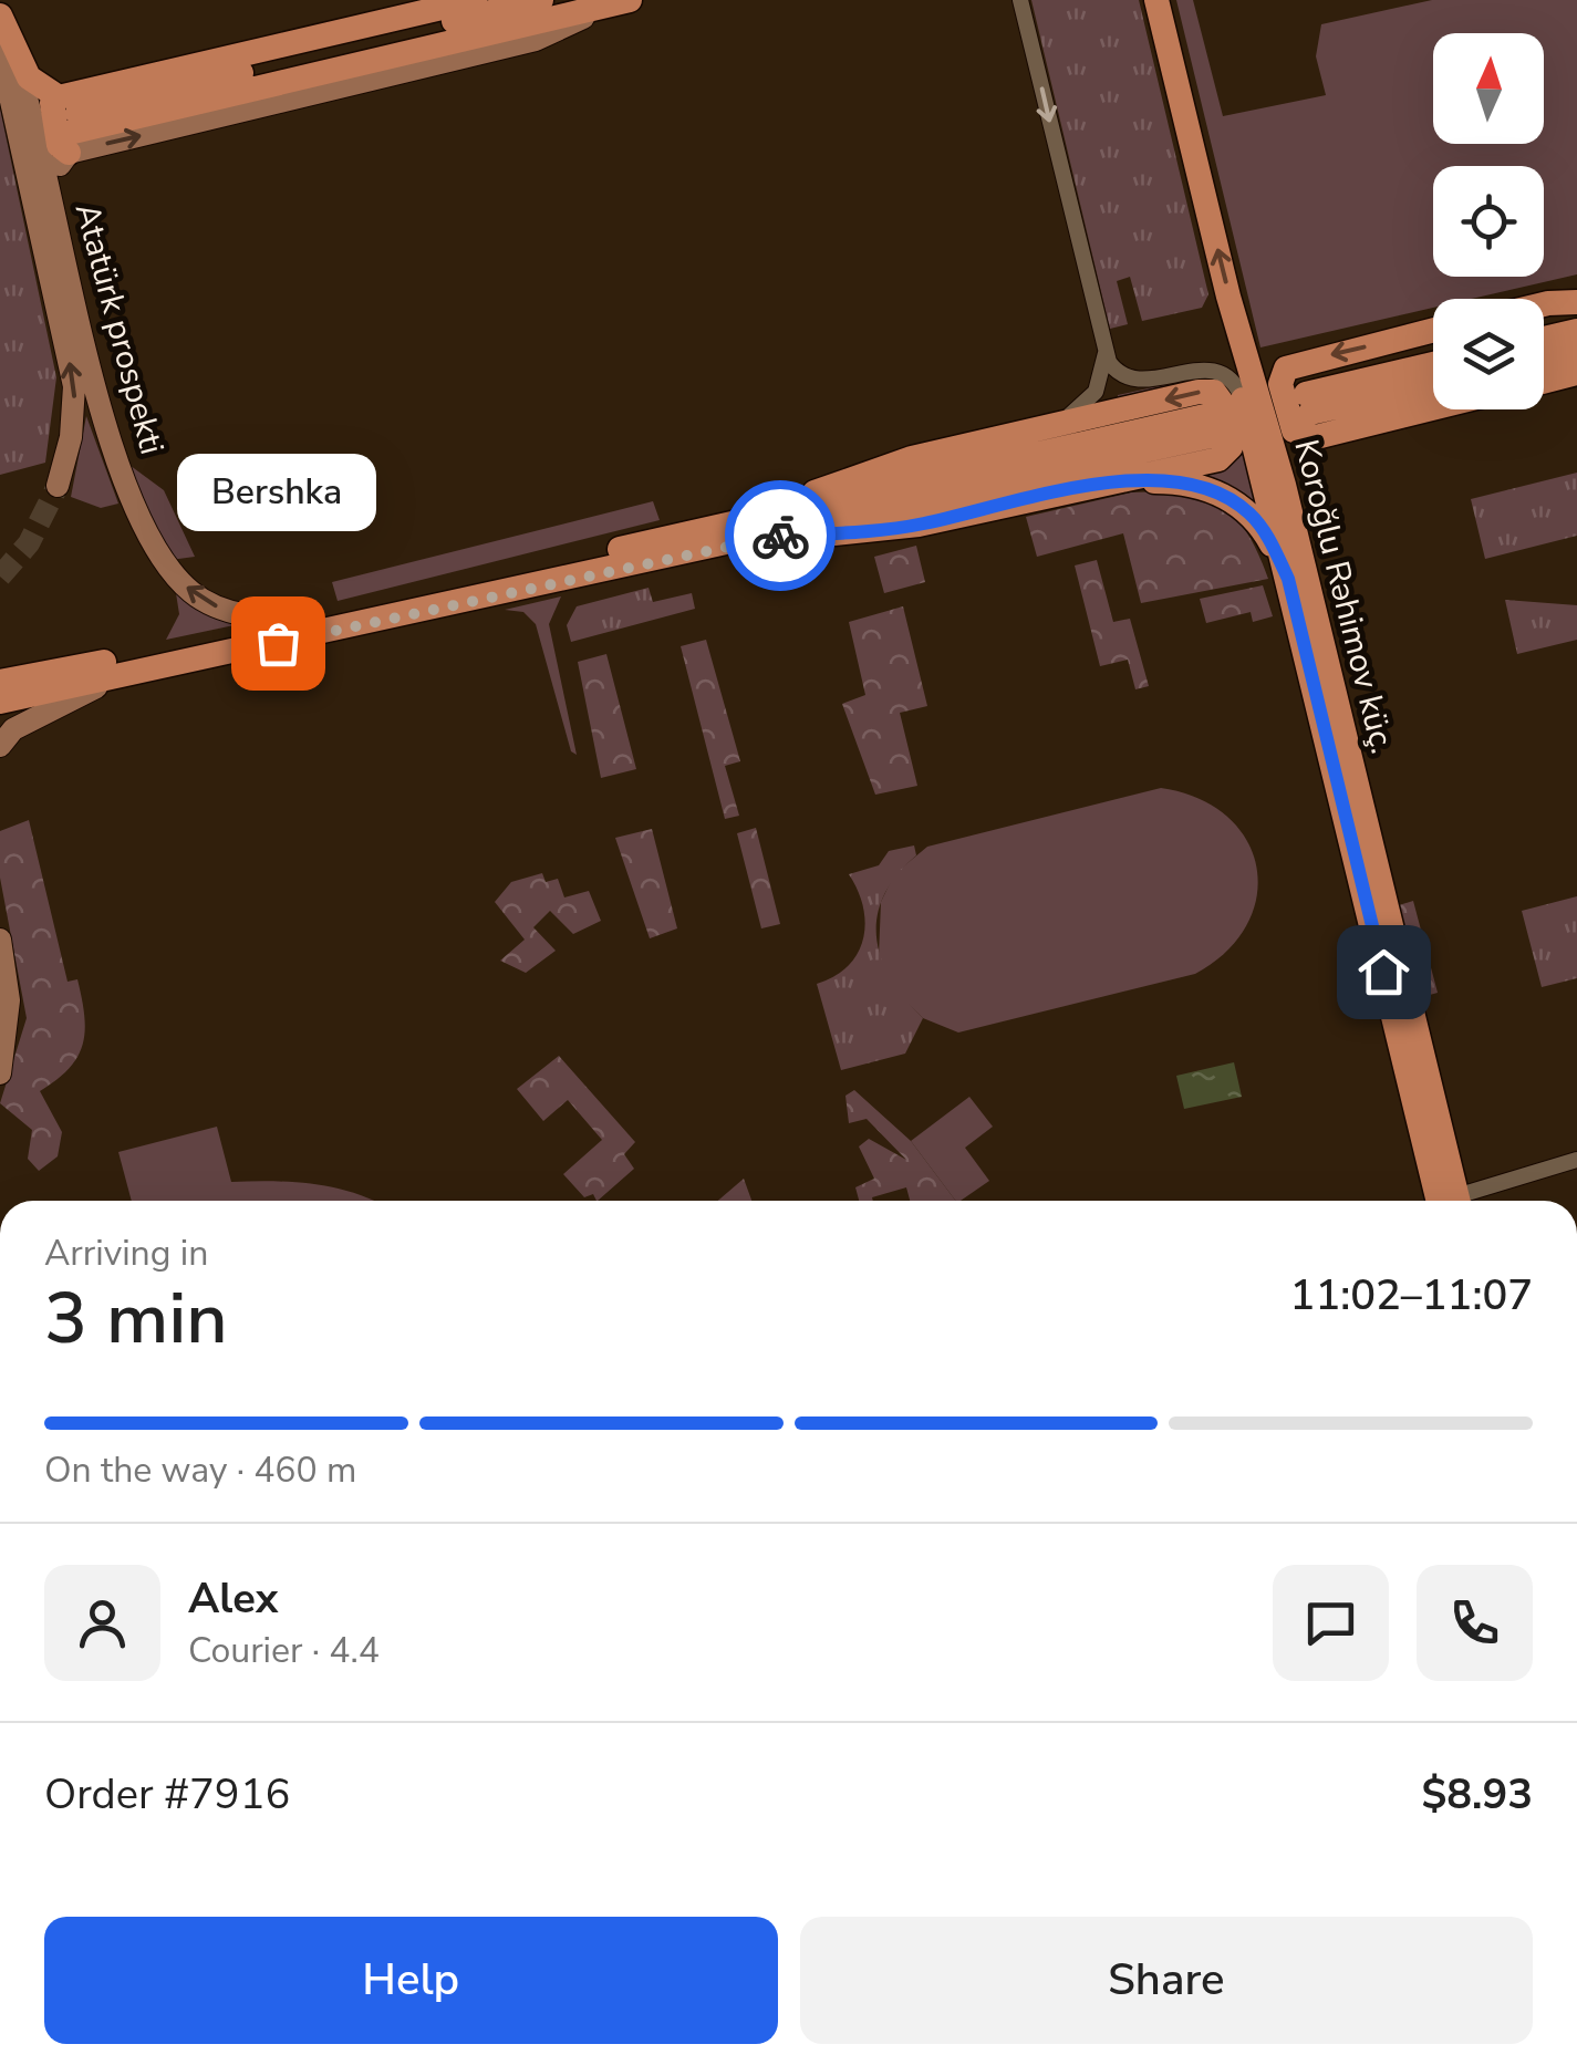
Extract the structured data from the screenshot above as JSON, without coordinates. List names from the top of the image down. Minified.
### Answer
{"streets":{"main road":["Atatürk prospekti","Koroğlu Rəhimov küç."]},"places":["Bershka"],"north":"top","page":{"bubble":"Bershka","heading":["3 min","Arriving in","11:02–11:07"],"panel":["Alex","Courier · 4.4","Order #7916","$8.93"],"bar":"On the way · 460 m","buttons":["Help","Share"]}}
